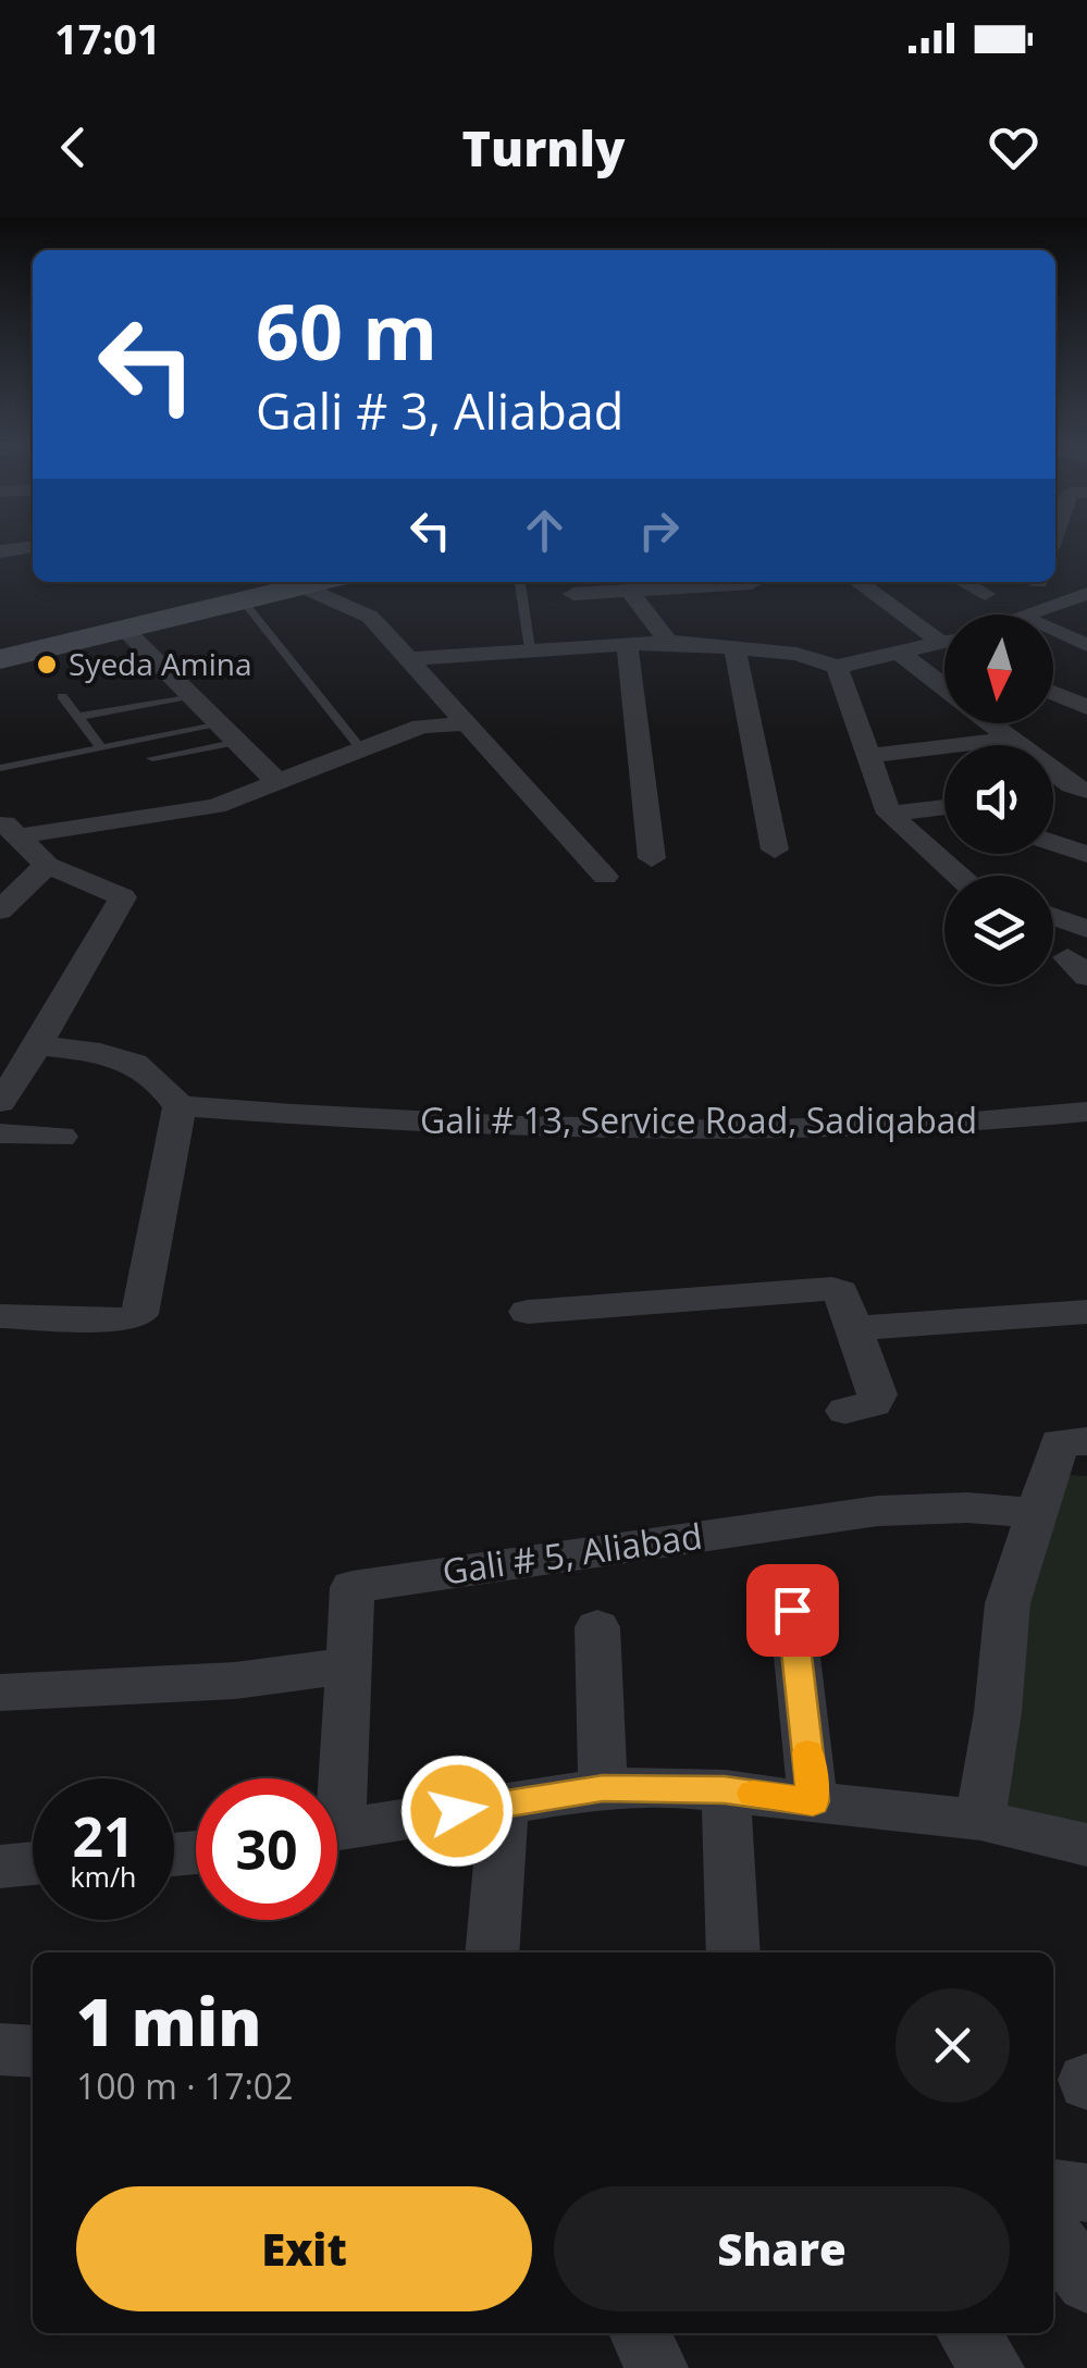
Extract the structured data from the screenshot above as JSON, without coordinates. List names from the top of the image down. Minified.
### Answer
{"streets":{"street":["Gali # 13, Service Road, Sadiqabad","Gali # 5, Aliabad"]},"places":["Syeda Amina"],"north":"bottom","page":{"status":"17:01","header":"Turnly","turn":["60 m","Gali # 3, Aliabad"],"speed":"21 km/h","limit":"30","heading":["1 min","100 m · 17:02"],"buttons":["Exit","Share"]}}
